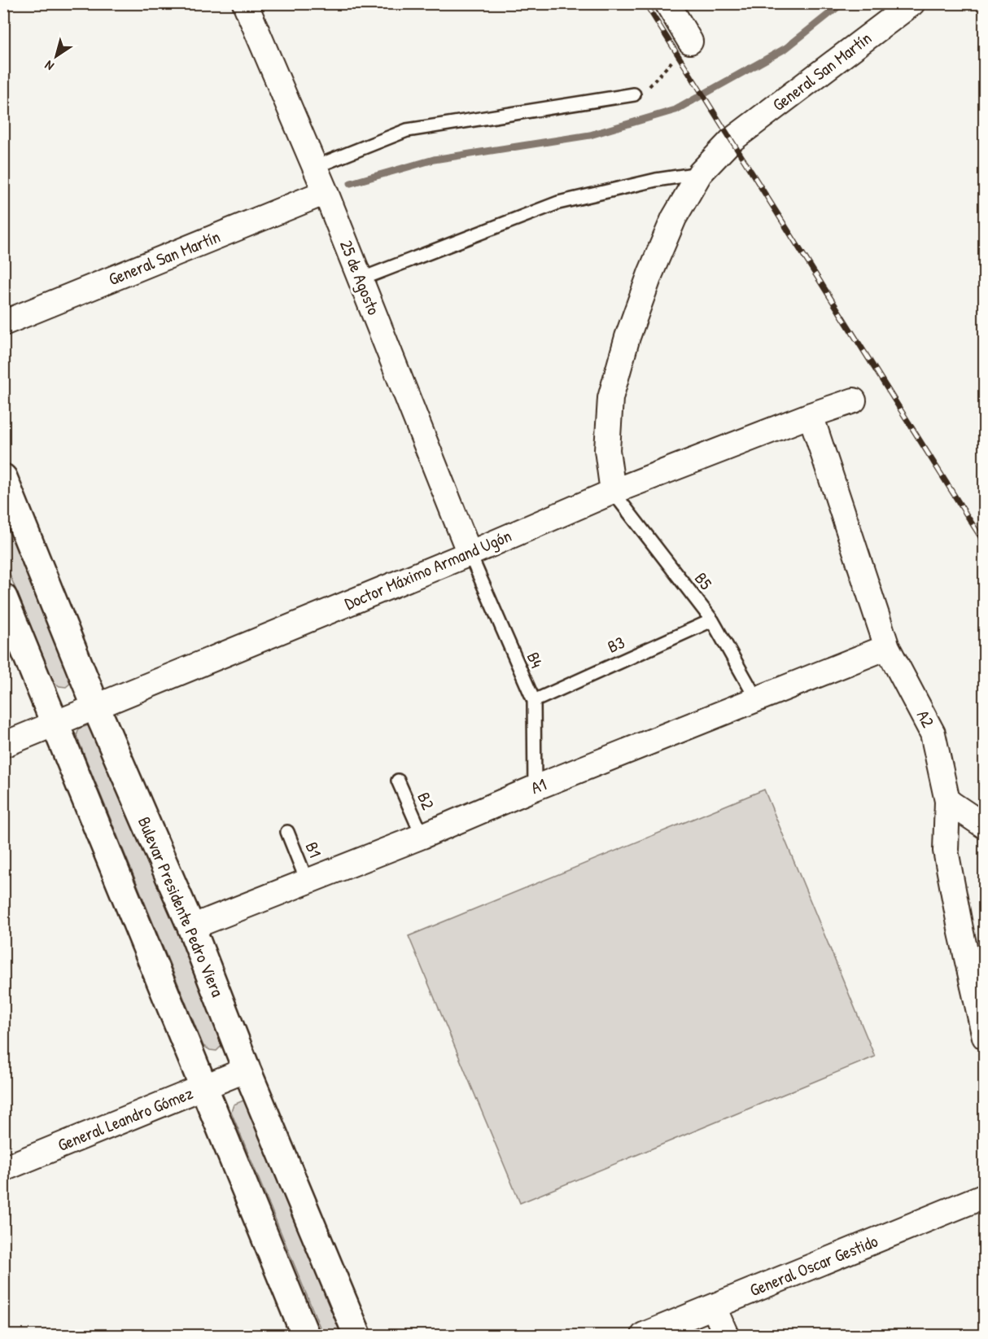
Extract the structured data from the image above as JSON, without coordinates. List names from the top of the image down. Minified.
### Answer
{"streets":{"street":["General San Martín","25 de Agosto","Doctor Máximo Armand Ugón","A2","A1","Bulevar Presidente Pedro Viera","General Leandro Gómez","General Oscar Gestido"],"lane":["B5","B3","B4","B2","B1"]},"crossings":[["General San Martín","25 de Agosto"],["General San Martín","Doctor Máximo Armand Ugón"],["General San Martín","B5"],["25 de Agosto","Doctor Máximo Armand Ugón"],["25 de Agosto","B4"],["Doctor Máximo Armand Ugón","B5"],["Doctor Máximo Armand Ugón","B4"],["Doctor Máximo Armand Ugón","A2"],["Doctor Máximo Armand Ugón","Bulevar Presidente Pedro Viera"],["B5","B3"],["B5","A1"],["B3","B4"],["B4","A1"],["A2","A1"],["A1","B2"],["A1","B1"],["A1","Bulevar Presidente Pedro Viera"],["Bulevar Presidente Pedro Viera","General Leandro Gómez"]],"north":"bottom left"}
